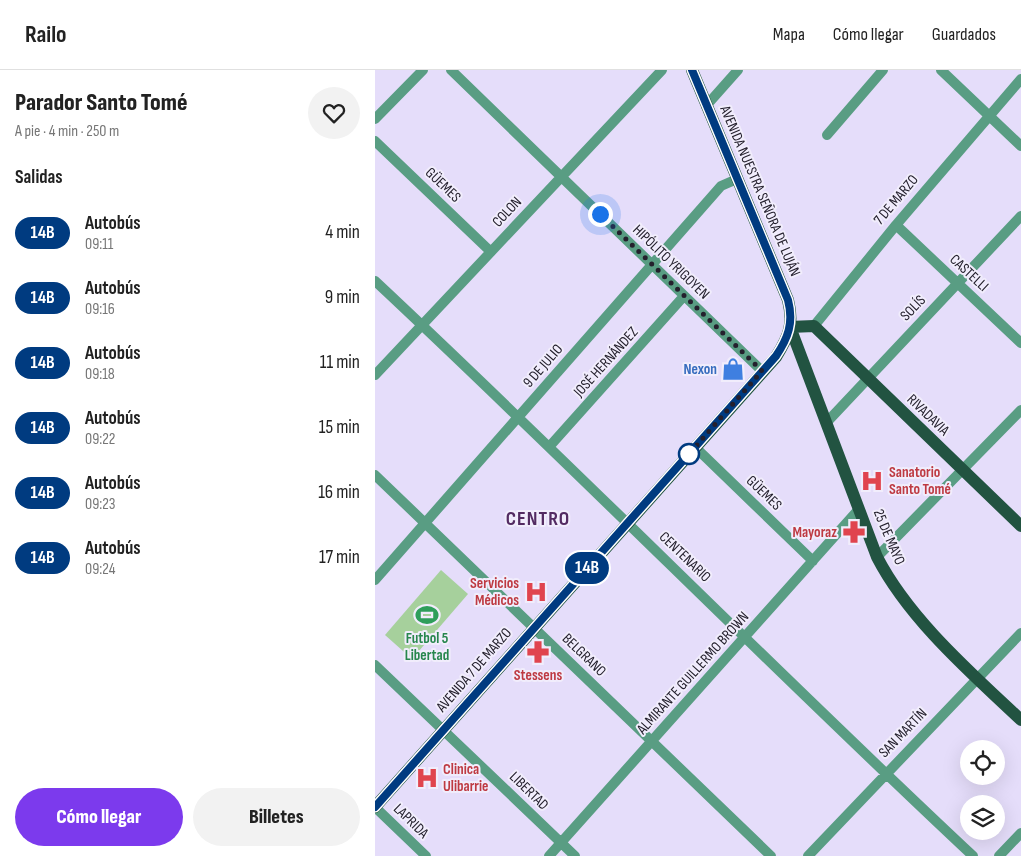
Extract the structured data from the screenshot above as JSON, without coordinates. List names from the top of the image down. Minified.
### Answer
{"streets":{"main road":["AVENIDA NUESTRA SEÑORA DE LUJÁN","RIVADAVIA","25 DE MAYO","AVENIDA 7 DE MARZO"],"street":["GÜEMES","7 DE MARZO","COLON","HIPÓLITO YRIGOYEN","CASTELLI","SOLÍS","JOSÉ HERNÁNDEZ","9 DE JULIO","CENTENARIO","BELGRANO","ALMIRANTE GUILLERMO BROWN","SAN MARTÍN","LIBERTAD","LAPRIDA"]},"crossings":[["GÜEMES","COLON"],["GÜEMES","AVENIDA 7 DE MARZO"],["GÜEMES","ALMIRANTE GUILLERMO BROWN"],["AVENIDA NUESTRA SEÑORA DE LUJÁN","9 DE JULIO"],["AVENIDA NUESTRA SEÑORA DE LUJÁN","25 DE MAYO"],["AVENIDA NUESTRA SEÑORA DE LUJÁN","AVENIDA 7 DE MARZO"],["7 DE MARZO","CASTELLI"],["7 DE MARZO","RIVADAVIA"],["COLON","HIPÓLITO YRIGOYEN"],["COLON","CENTENARIO"],["HIPÓLITO YRIGOYEN","JOSÉ HERNÁNDEZ"],["HIPÓLITO YRIGOYEN","9 DE JULIO"],["HIPÓLITO YRIGOYEN","AVENIDA 7 DE MARZO"],["CASTELLI","SOLÍS"],["SOLÍS","RIVADAVIA"],["SOLÍS","25 DE MAYO"],["JOSÉ HERNÁNDEZ","CENTENARIO"],["9 DE JULIO","CENTENARIO"],["9 DE JULIO","BELGRANO"],["25 DE MAYO","AVENIDA 7 DE MARZO"],["25 DE MAYO","ALMIRANTE GUILLERMO BROWN"],["25 DE MAYO","SAN MARTÍN"],["CENTENARIO","AVENIDA 7 DE MARZO"],["CENTENARIO","ALMIRANTE GUILLERMO BROWN"],["CENTENARIO","SAN MARTÍN"],["BELGRANO","AVENIDA 7 DE MARZO"],["BELGRANO","ALMIRANTE GUILLERMO BROWN"],["AVENIDA 7 DE MARZO","LIBERTAD"],["AVENIDA 7 DE MARZO","LAPRIDA"],["ALMIRANTE GUILLERMO BROWN","LIBERTAD"]],"districts":["CENTRO"],"places":{"shop":["Nexon"],"hospital":["Sanatorio Santo Tomé","Servicios Médicos","Clinica Ulibarrie"],"pharmacy":["Mayoraz","Stessens"],"sports":["Futbol 5 Libertad"]},"lines":["bus line 14B"],"page":{"header":"Railo","nav":["Mapa","Cómo llegar","Guardados"],"heading":[["Parador Santo Tomé","A pie · 4 min · 250 m"],"Salidas"],"on_map":"14B","list":[{"mark":"14B","name":"Autobús","note":"09:11","value":"4 min"},{"mark":"14B","name":"Autobús","note":"09:16","value":"9 min"},{"mark":"14B","name":"Autobús","note":"09:18","value":"11 min"},{"mark":"14B","name":"Autobús","note":"09:22","value":"15 min"},{"mark":"14B","name":"Autobús","note":"09:23","value":"16 min"},{"mark":"14B","name":"Autobús","note":"09:24","value":"17 min"}],"buttons":["Cómo llegar","Billetes"]}}
